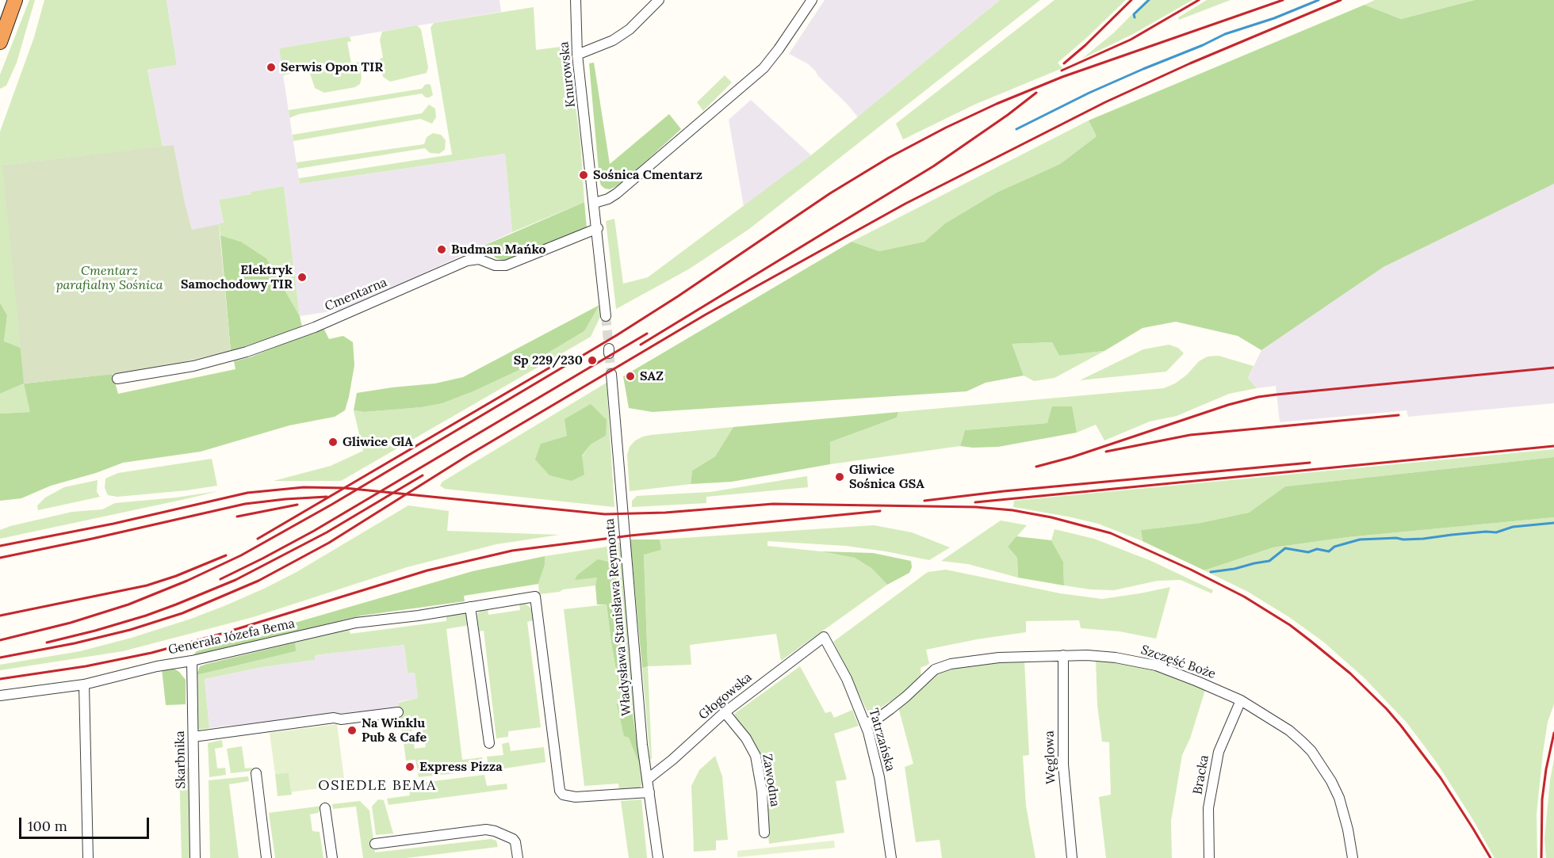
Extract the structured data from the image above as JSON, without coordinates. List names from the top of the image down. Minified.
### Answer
{"streets":{"street":["Knurowska","Cmentarna","Władysława Stanisława Reymonta","Generała Józefa Bema","Szczęść Boże","Głogowska","Tatrzańska","Węglowa","Skarbnika","Bracka","Zawodna"]},"crossings":[["Władysława Stanisława Reymonta","Generała Józefa Bema"],["Władysława Stanisława Reymonta","Głogowska"],["Generała Józefa Bema","Skarbnika"],["Szczęść Boże","Tatrzańska"],["Szczęść Boże","Węglowa"],["Szczęść Boże","Bracka"],["Głogowska","Tatrzańska"],["Głogowska","Zawodna"]],"districts":["OSIEDLE BEMA"],"parks":["Cmentarz parafialny Sośnica"],"places":["Serwis Opon TIR","Sośnica Cmentarz","Budman Mańko","Elektryk Samochodowy TIR","Sp 229/230","SAZ","Gliwice GlA","Gliwice Sośnica GSA","Na Winklu Pub & Cafe","Express Pizza"],"scale_bar":"100 m"}
